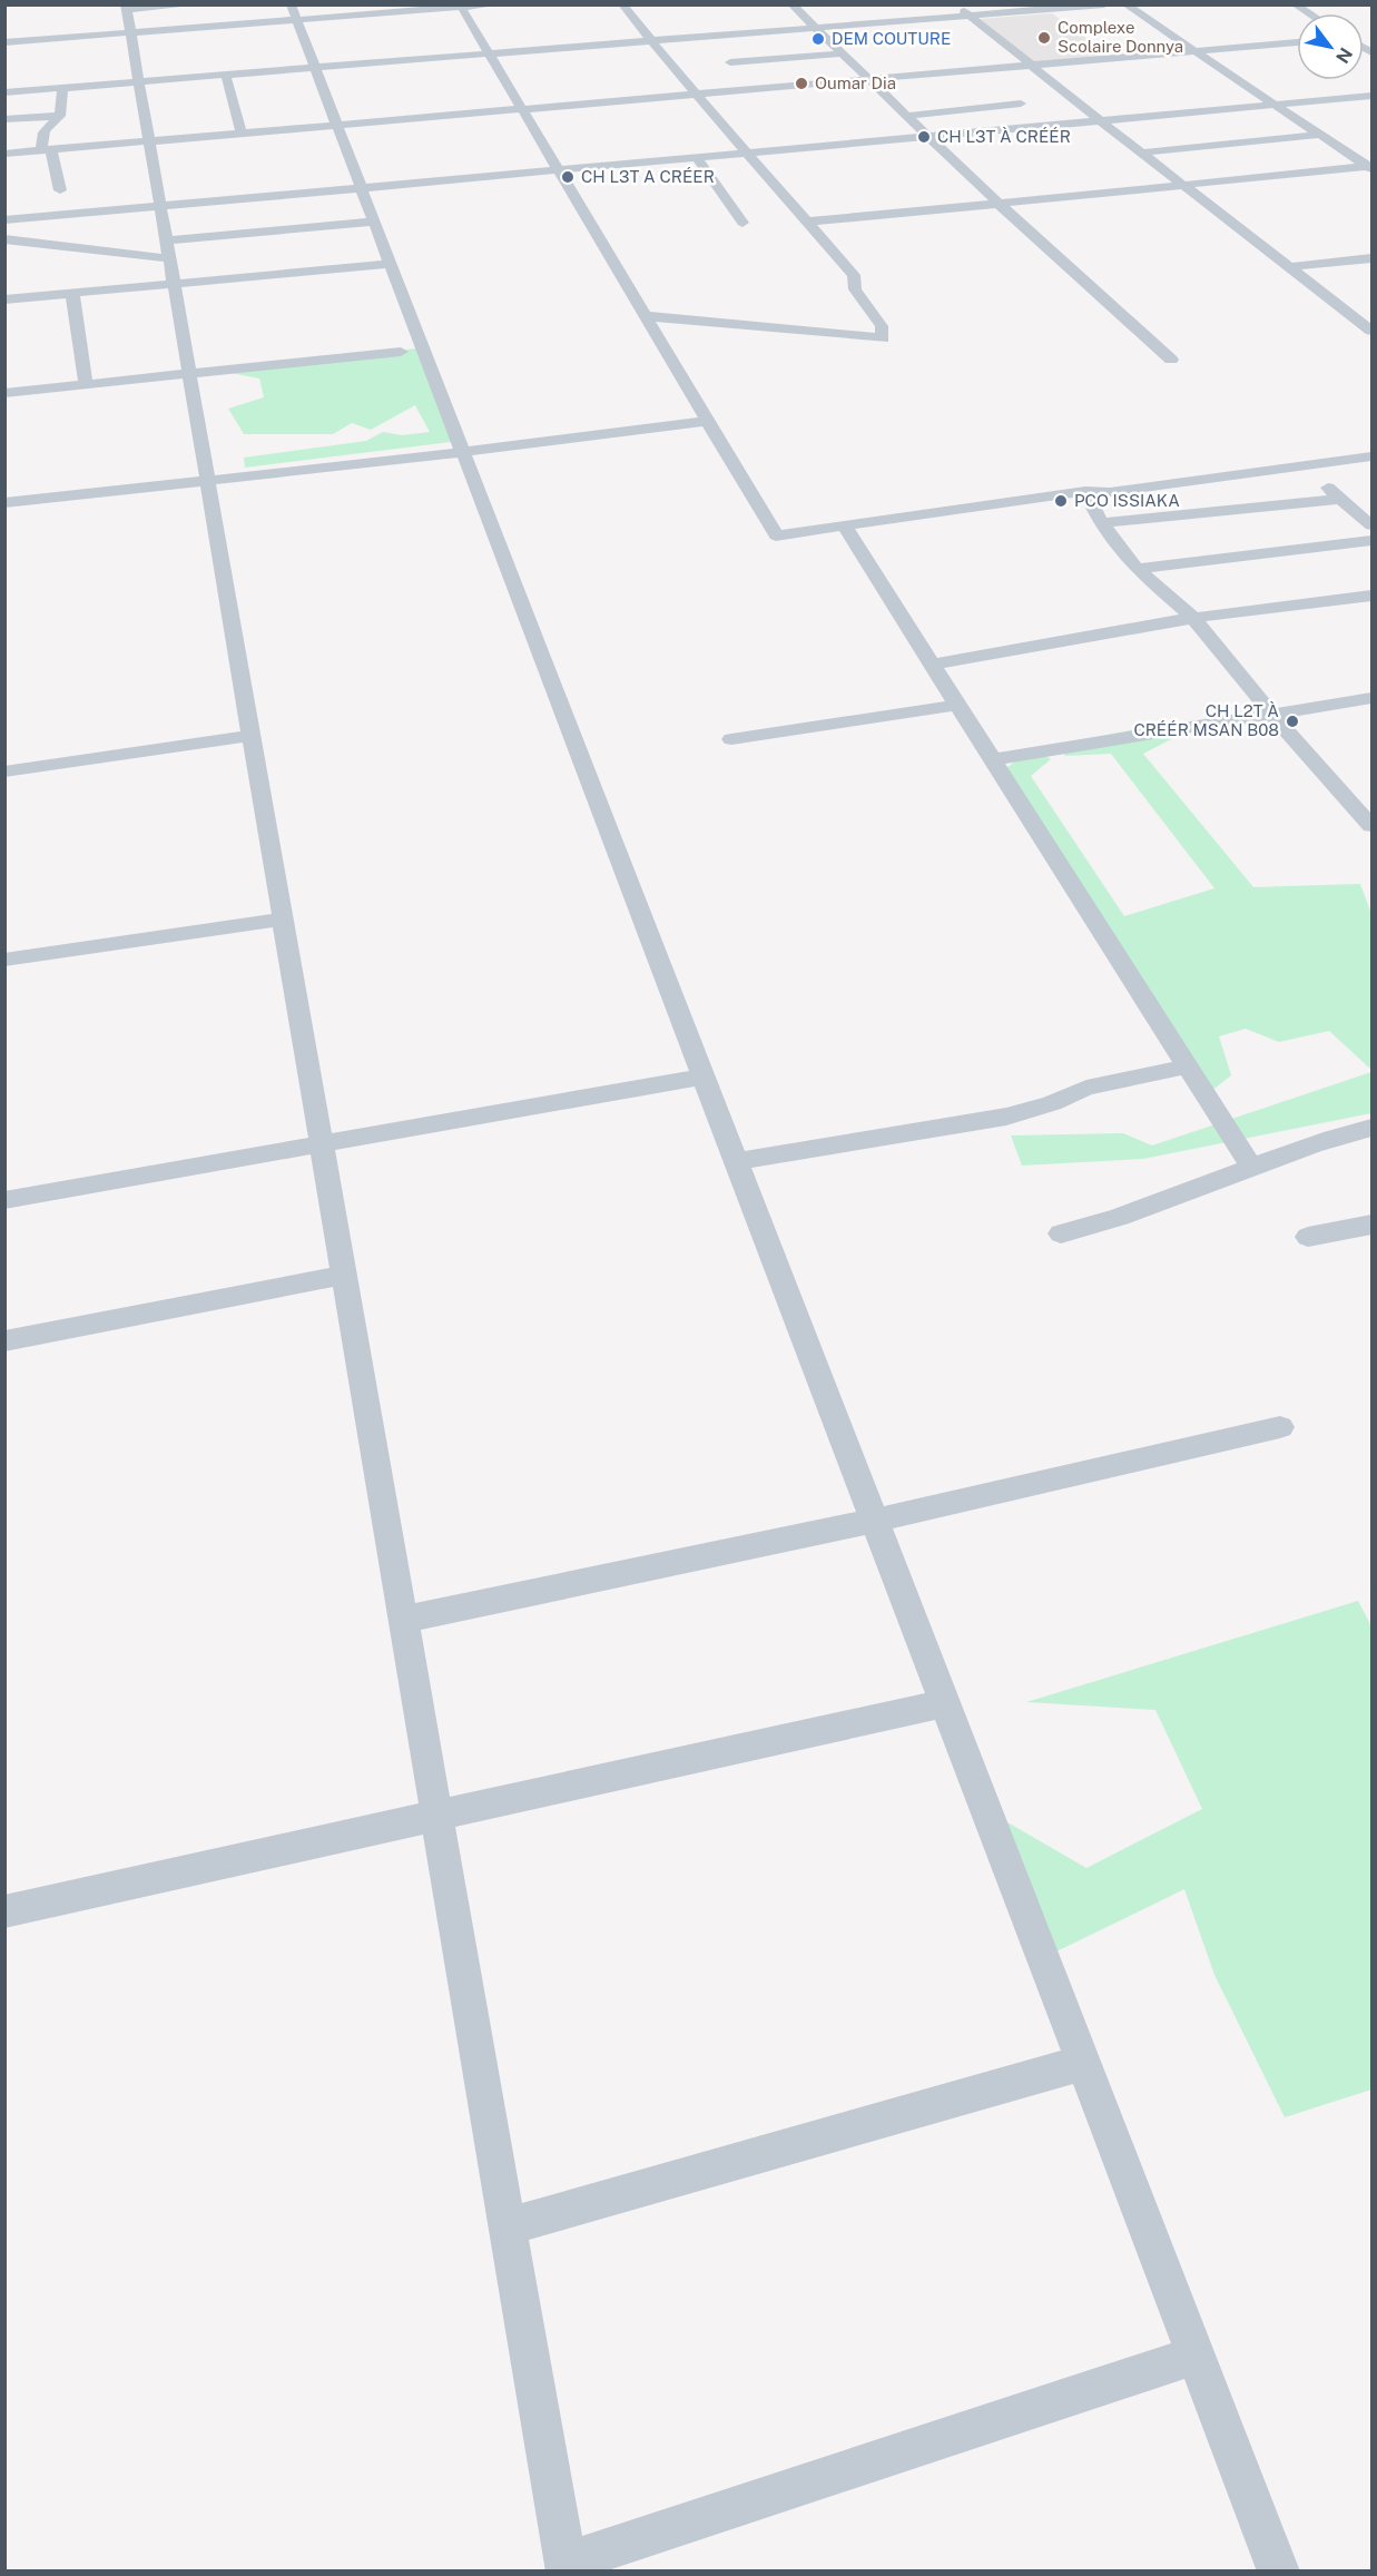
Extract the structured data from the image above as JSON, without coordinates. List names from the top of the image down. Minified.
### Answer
{"places":["Complexe Scolaire Donnya","DEM COUTURE","Oumar Dia","CH L3T À CRÉÉR","CH L3T A CRÉER","PCO ISSIAKA","CH L2T À CRÉÉR MSAN B08"],"north":"bottom right"}
